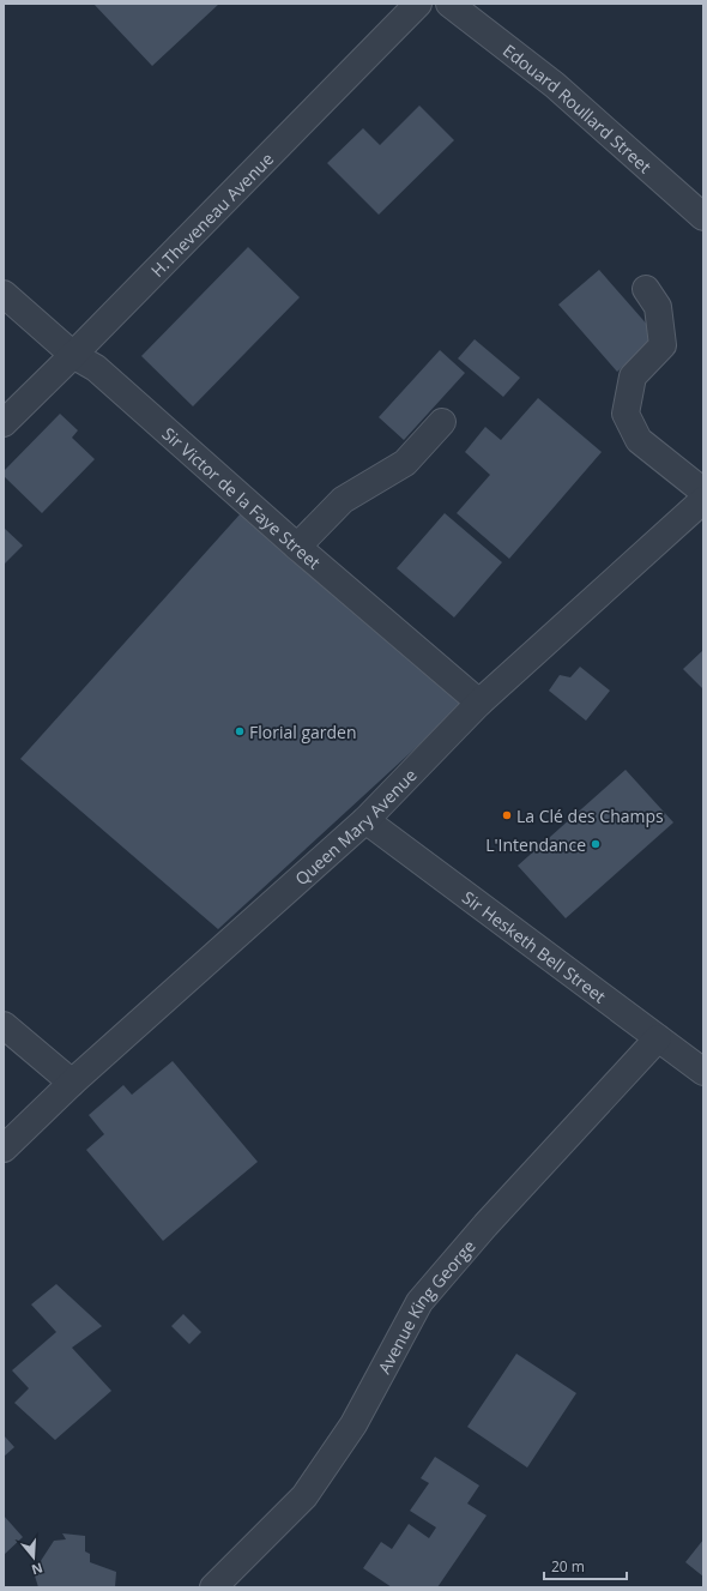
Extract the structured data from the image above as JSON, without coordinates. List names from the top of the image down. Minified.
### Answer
{"streets":{"street":["Edouard Roullard Street","H.Theveneau Avenue","Sir Victor de la Faye Street","Queen Mary Avenue","Sir Hesketh Bell Street","Avenue King George"]},"crossings":[["H.Theveneau Avenue","Sir Victor de la Faye Street"],["Sir Victor de la Faye Street","Queen Mary Avenue"],["Queen Mary Avenue","Sir Hesketh Bell Street"],["Sir Hesketh Bell Street","Avenue King George"]],"places":["Florial garden","La Clé des Champs","L'Intendance"],"scale_bar":"20 m","north":"bottom"}
